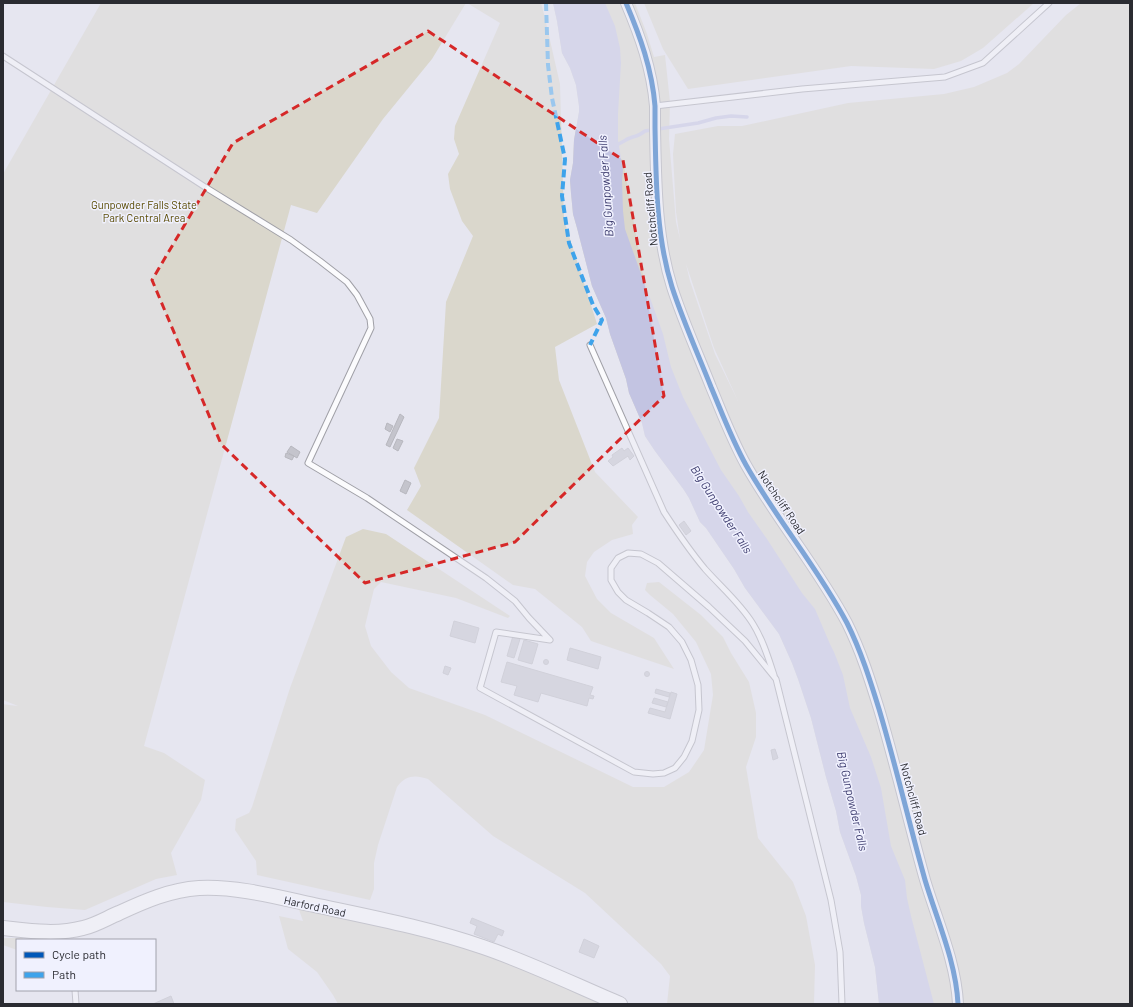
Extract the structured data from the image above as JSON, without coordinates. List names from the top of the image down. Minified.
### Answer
{"streets":{"main road":["Harford Road"],"street":["Notchcliff Road"]},"water":["Big Gunpowder Falls"],"parks":["Gunpowder Falls State Park Central Area"],"legend":["Cycle path","Path"]}
